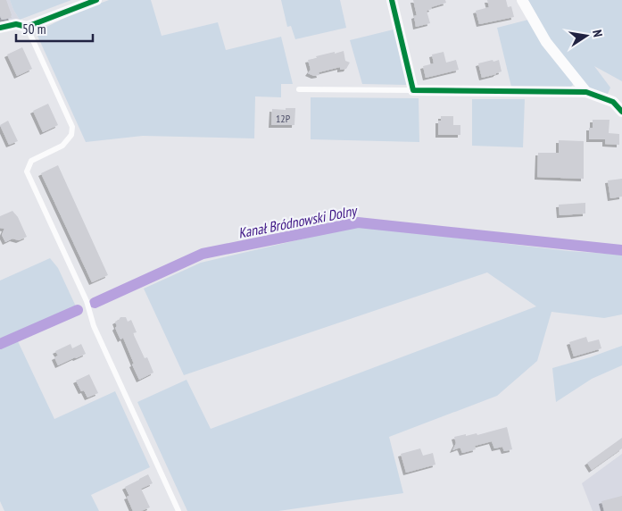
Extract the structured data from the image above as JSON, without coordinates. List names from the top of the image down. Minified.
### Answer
{"water":["Kanał Bródnowski Dolny"],"house_numbers":["12P"],"scale_bar":"50 m","north":"right"}
